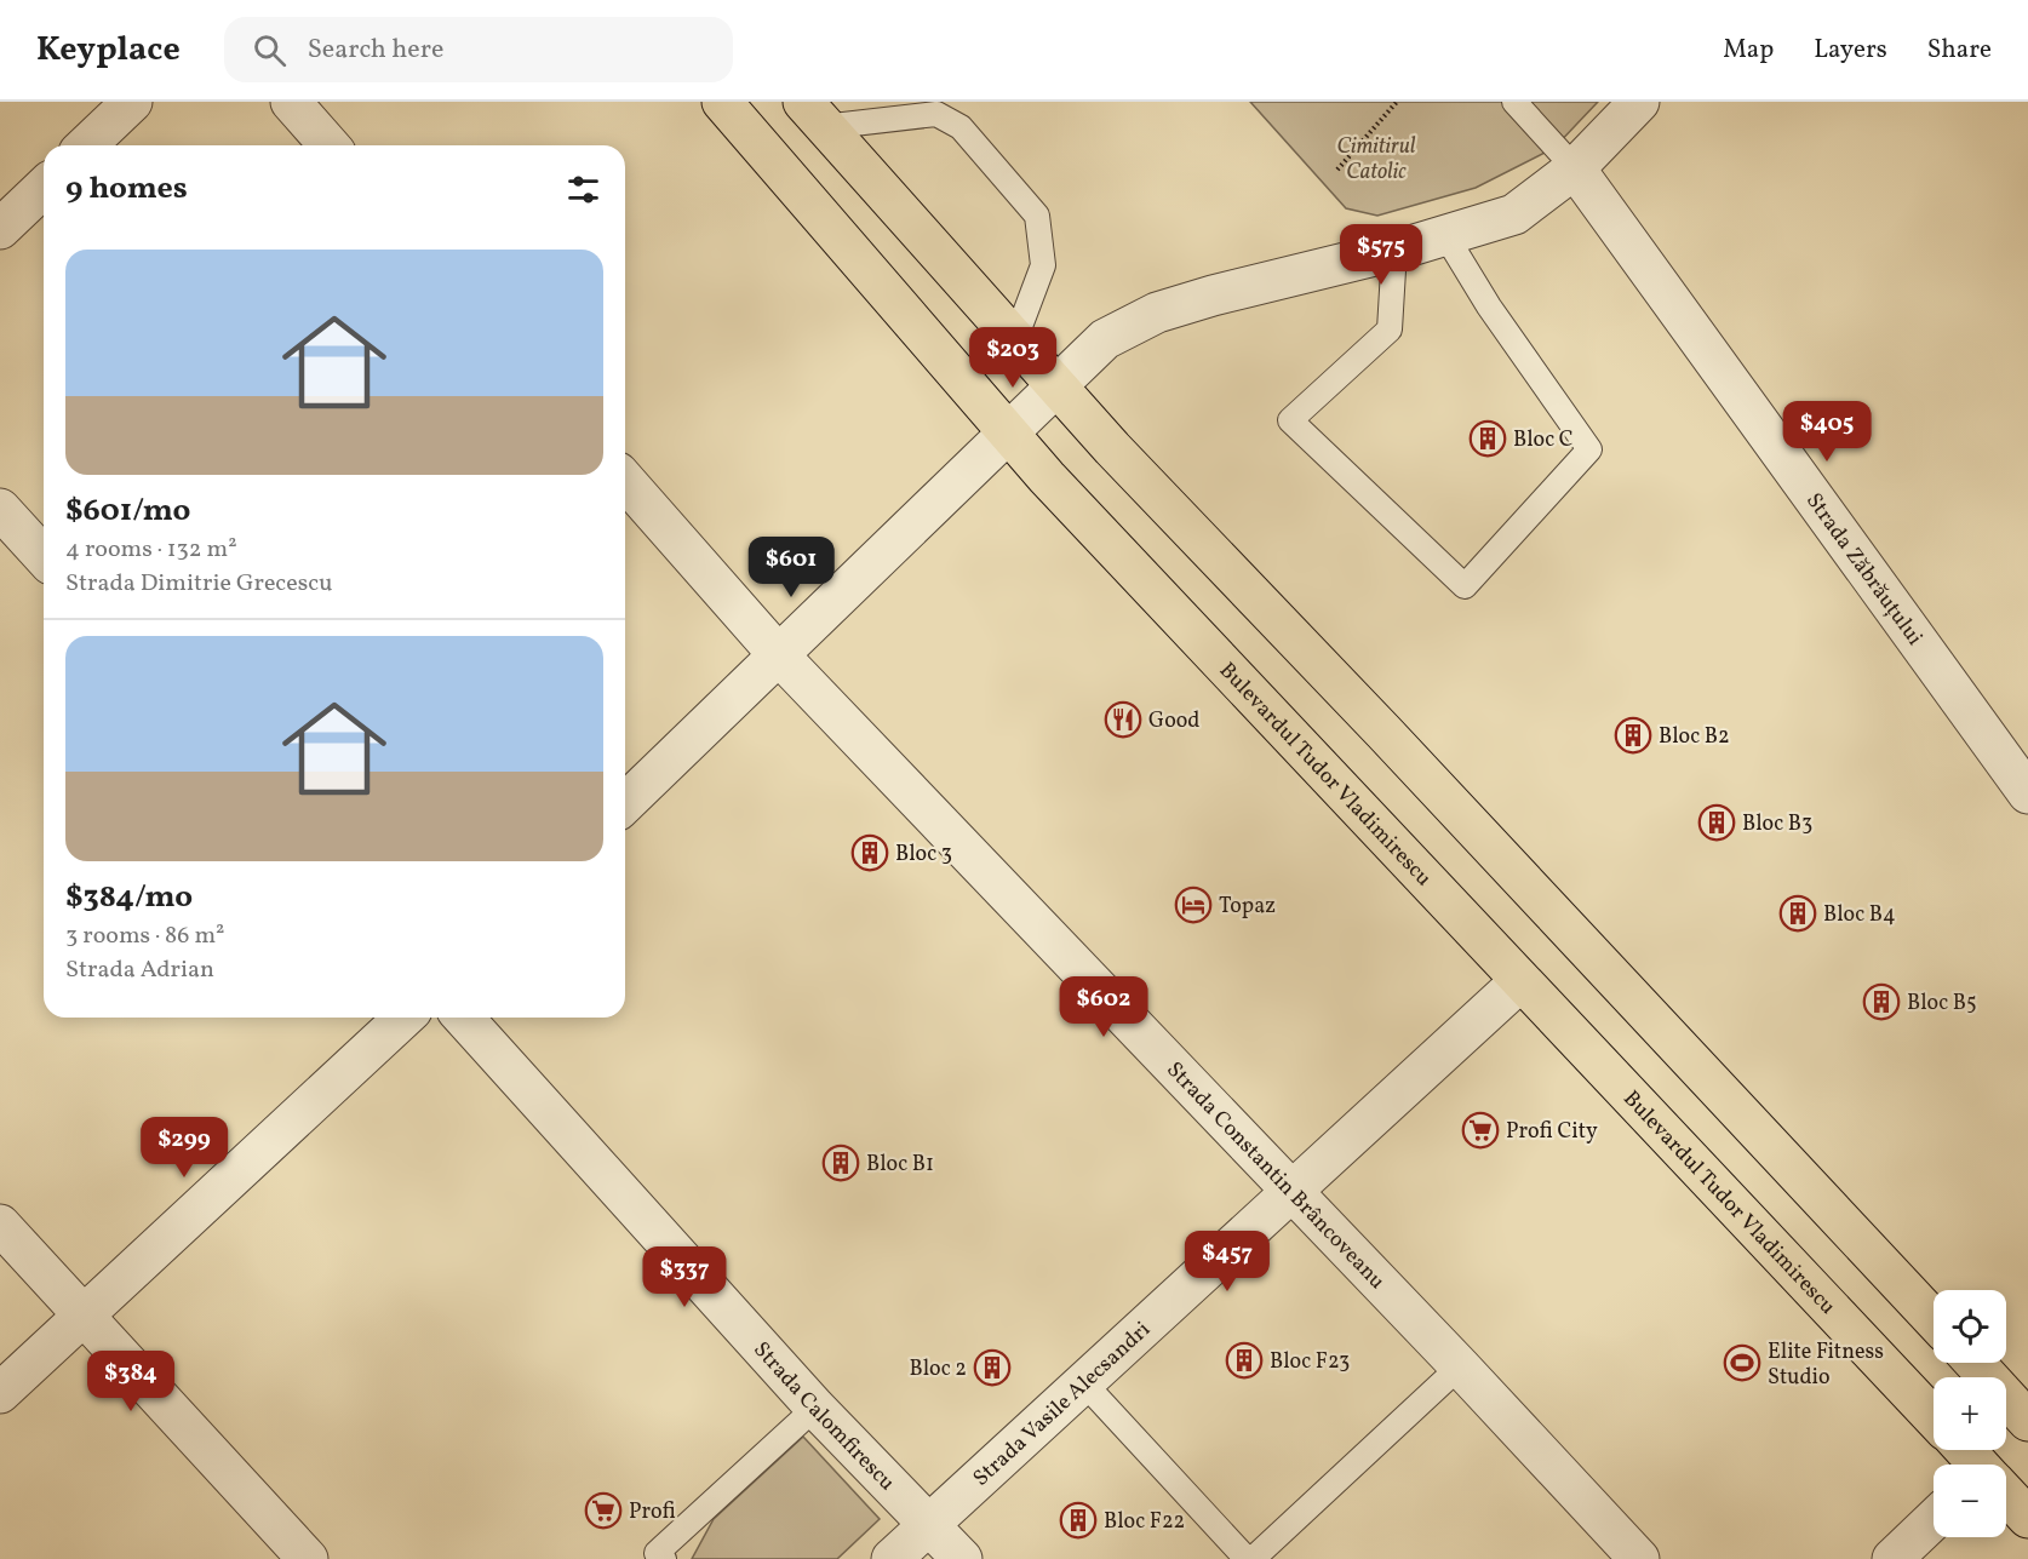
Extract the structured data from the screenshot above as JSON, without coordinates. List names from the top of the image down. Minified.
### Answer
{"streets":{"main road":["Bulevardul Tudor Vladimirescu"],"street":["Strada Zăbrăuțului","Strada Constantin Brâncoveanu","Strada Vasile Alecsandri","Strada Calomfirescu"]},"crossings":[["Bulevardul Tudor Vladimirescu","Strada Vasile Alecsandri"],["Strada Constantin Brâncoveanu","Strada Vasile Alecsandri"],["Strada Vasile Alecsandri","Strada Calomfirescu"]],"parks":["Cimitirul Catolic"],"places":{"building":["Bloc C","Bloc B2","Bloc B3","Bloc 3","Bloc B4","Bloc B5","Bloc B1","Bloc F23","Bloc 2","Bloc F22"],"restaurant":["Good"],"hotel":["Topaz"],"supermarket":["Profi City","Profi"],"sports":["Elite Fitness Studio"]},"page":{"header":"Keyplace","search":"Search here","nav":["Map","Layers","Share"],"heading":"9 homes","price":["$575","$203","$405","$601","$602","$299","$457","$337","$384"],"list":[{"name":"$601/mo","note":"4 rooms · 132 m² · Strada Dimitrie Grecescu"},{"name":"$384/mo","note":"3 rooms · 86 m² · Strada Adrian"}],"map_buttons":["+","−"]}}
